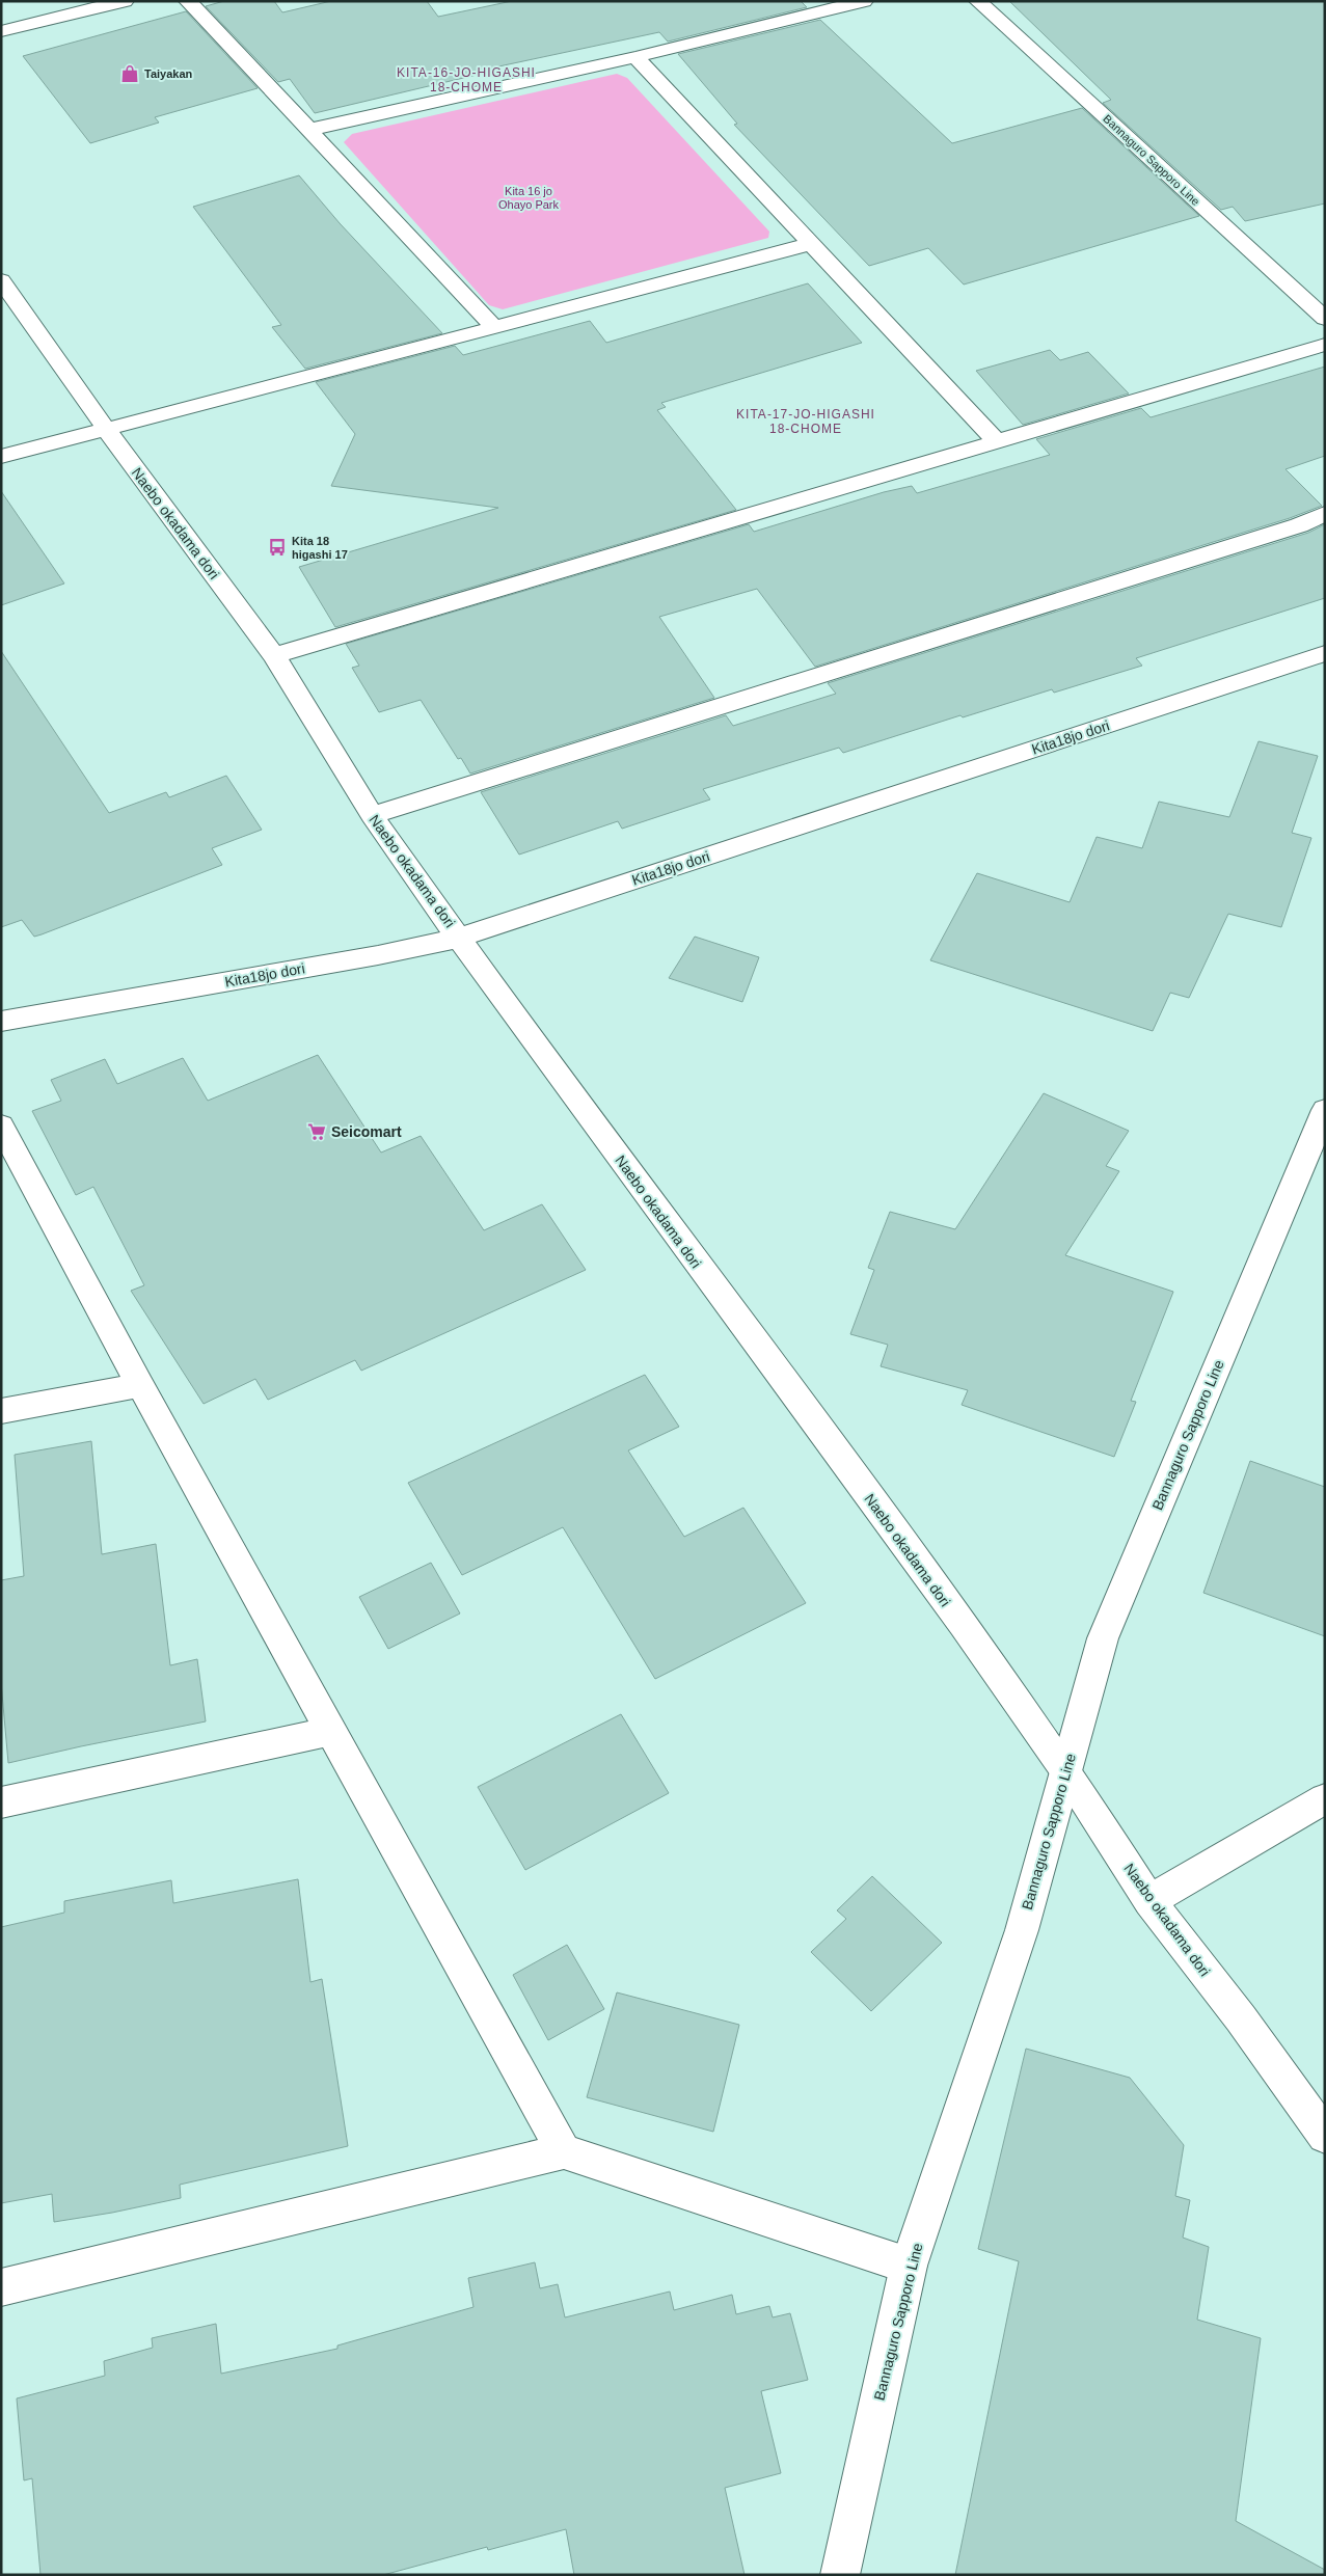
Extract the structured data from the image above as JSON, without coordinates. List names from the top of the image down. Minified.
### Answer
{"streets":{"street":["Bannaguro Sapporo Line","Naebo okadama dori","Kita18jo dori"]},"crossings":[["Bannaguro Sapporo Line","Naebo okadama dori"],["Naebo okadama dori","Kita18jo dori"]],"districts":["KITA-16-JO-HIGASHI 18-CHOME","KITA-17-JO-HIGASHI 18-CHOME"],"parks":["Kita 16 jo Ohayo Park"],"places":{"shop":["Taiyakan"],"bus stop":["Kita 18 higashi 17"],"supermarket":["Seicomart"]}}
